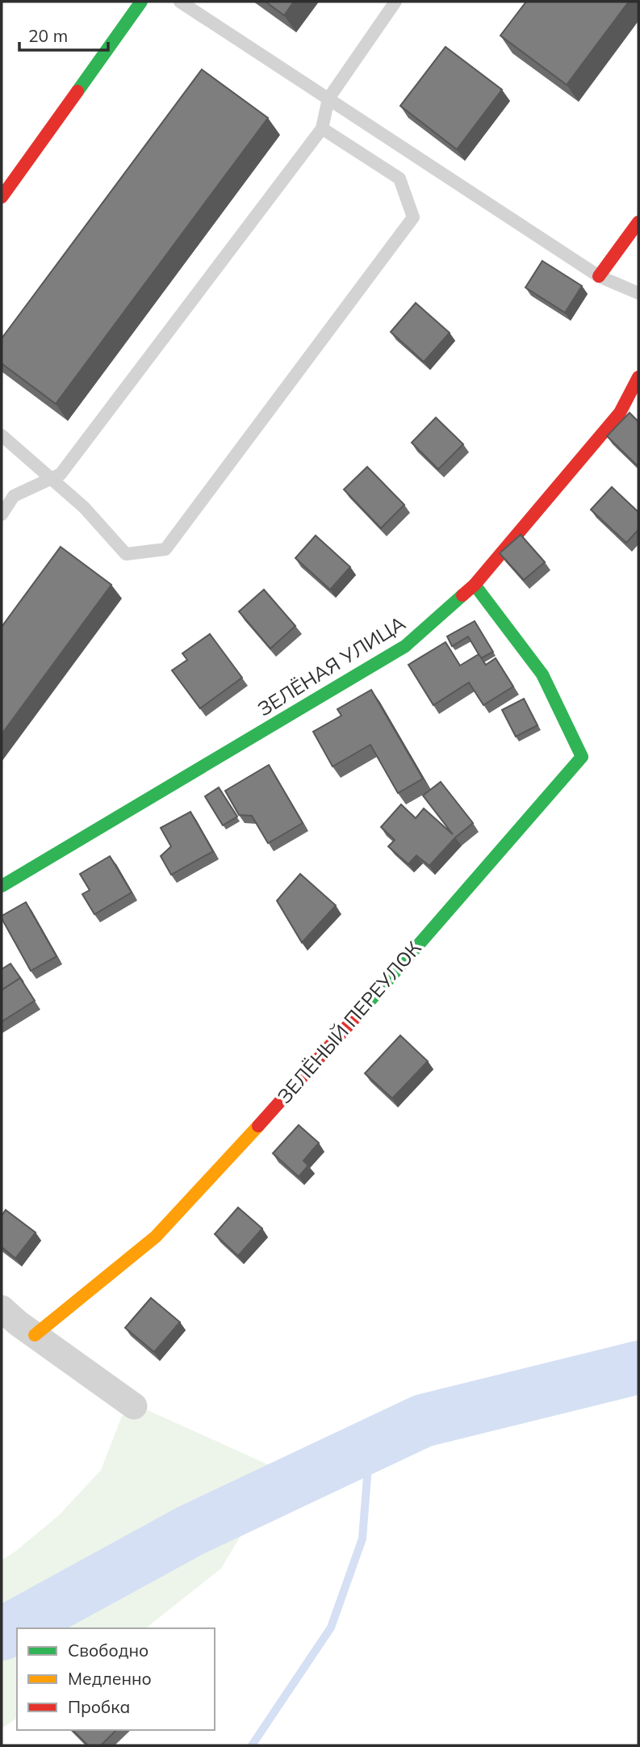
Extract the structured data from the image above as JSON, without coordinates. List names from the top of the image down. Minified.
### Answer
{"streets":{"street":["ЗЕЛЁНАЯ УЛИЦА","ЗЕЛЁНЫЙ ПЕРЕУЛОК"]},"crossings":[["ЗЕЛЁНАЯ УЛИЦА","ЗЕЛЁНЫЙ ПЕРЕУЛОК"]],"legend":["Свободно","Медленно","Пробка"],"scale_bar":"20 m"}
